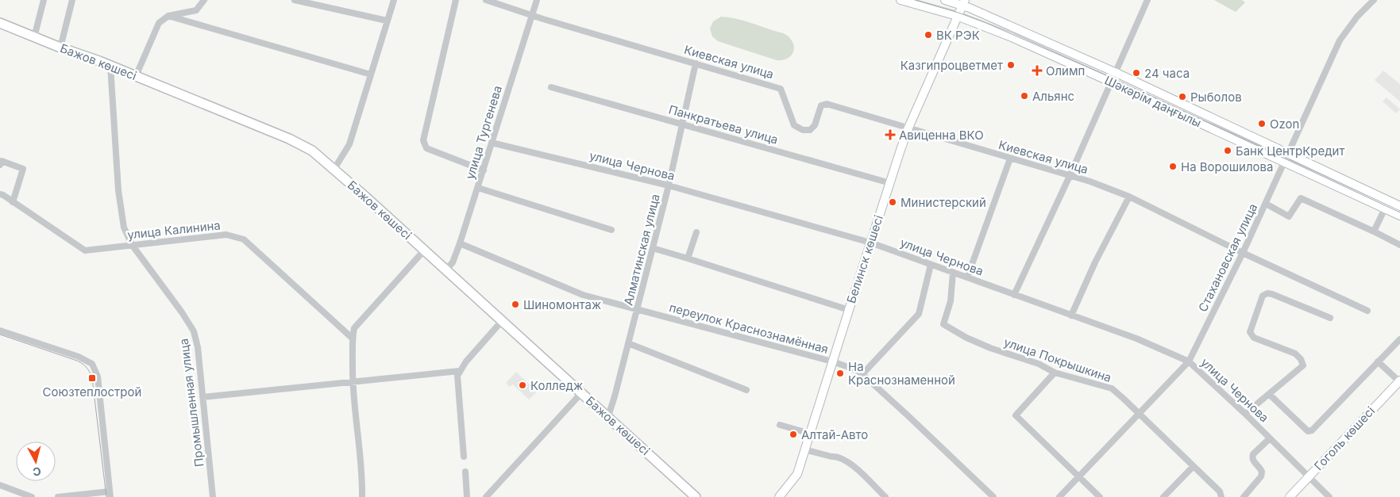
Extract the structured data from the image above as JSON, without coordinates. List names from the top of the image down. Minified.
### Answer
{"streets":{"main road":["Бажов көшесі","Шәкәрім даңғылы","Белинск көшесі","Гоголь көшесі"],"street":["Киевская улица","Панкратьева улица","улица Тургенева","улица Чернова","улица Калинина","Алматинская улица","Стахановская улица","переулок Краснознамённая","улица Покрышкина","Промышленная улица"]},"crossings":[["Бажов көшесі","улица Тургенева"],["Бажов көшесі","Алматинская улица"],["Бажов көшесі","Промышленная улица"],["Киевская улица","улица Тургенева"],["Киевская улица","Алматинская улица"],["Киевская улица","Стахановская улица"],["Киевская улица","Белинск көшесі"],["Шәкәрім даңғылы","Стахановская улица"],["Шәкәрім даңғылы","Белинск көшесі"],["Панкратьева улица","Алматинская улица"],["Панкратьева улица","Белинск көшесі"],["улица Тургенева","улица Чернова"],["улица Тургенева","переулок Краснознамённая"],["улица Чернова","Алматинская улица"],["улица Чернова","Стахановская улица"],["улица Чернова","Белинск көшесі"],["улица Чернова","улица Покрышкина"],["улица Чернова","Гоголь көшесі"],["улица Калинина","Промышленная улица"],["Алматинская улица","переулок Краснознамённая"],["Стахановская улица","улица Покрышкина"],["Белинск көшесі","переулок Краснознамённая"]],"places":{"other":["ВК РЭК","Казгипроцветмет","24 часа","Альянс","Рыболов","Ozon","Банк ЦентрКредит","На Ворошилова","Министерский","Шиномонтаж","На Краснознаменной","Колледж","Алтай-Авто"],"health":["Олимп","Авиценна ВКО"],"transit":["Союзтеплострой"]},"north":"bottom"}
